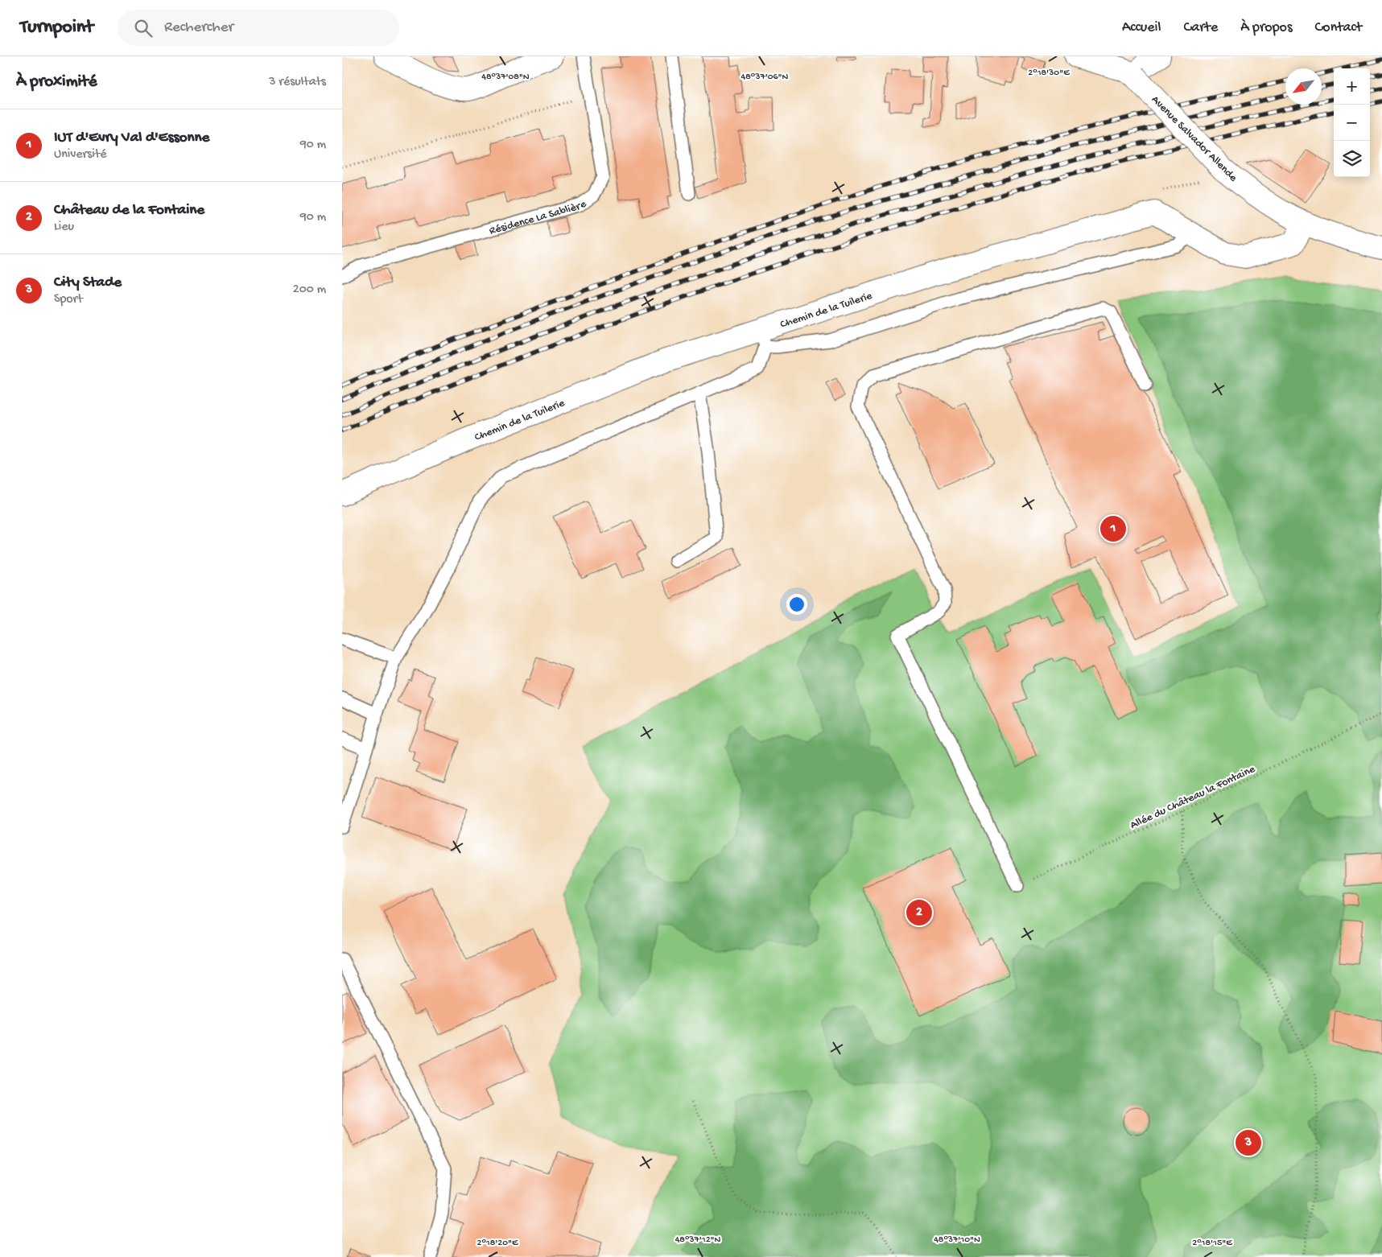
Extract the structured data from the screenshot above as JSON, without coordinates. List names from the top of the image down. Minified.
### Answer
{"streets":{"street":["Avenue Salvador Allende","Chemin de la Tuilerie"],"lane":["Résidence La Sablière"],"path":["Allée du Château la Fontaine"]},"crossings":[["Avenue Salvador Allende","Chemin de la Tuilerie"]],"north":"bottom left","page":{"header":"Turnpoint","search":"Rechercher","nav":["Accueil","Carte","À propos","Contact"],"heading":["À proximité","3 résultats"],"map_buttons":["+","−"],"list":[{"mark":"1","name":"IUT d'Evry Val d'Essonne","note":"Université","value":"90 m"},{"mark":"2","name":"Château de la Fontaine","note":"Lieu","value":"90 m"},{"mark":"3","name":"City Stade","note":"Sport","value":"200 m"}],"pins":["1","2","3"]},"coordinates":["2°18'30\"E","48°37'06\"N","48°37'08\"N","48°37'12\"N","48°37'10\"N","2°18'20\"E","2°18'15\"E"]}
